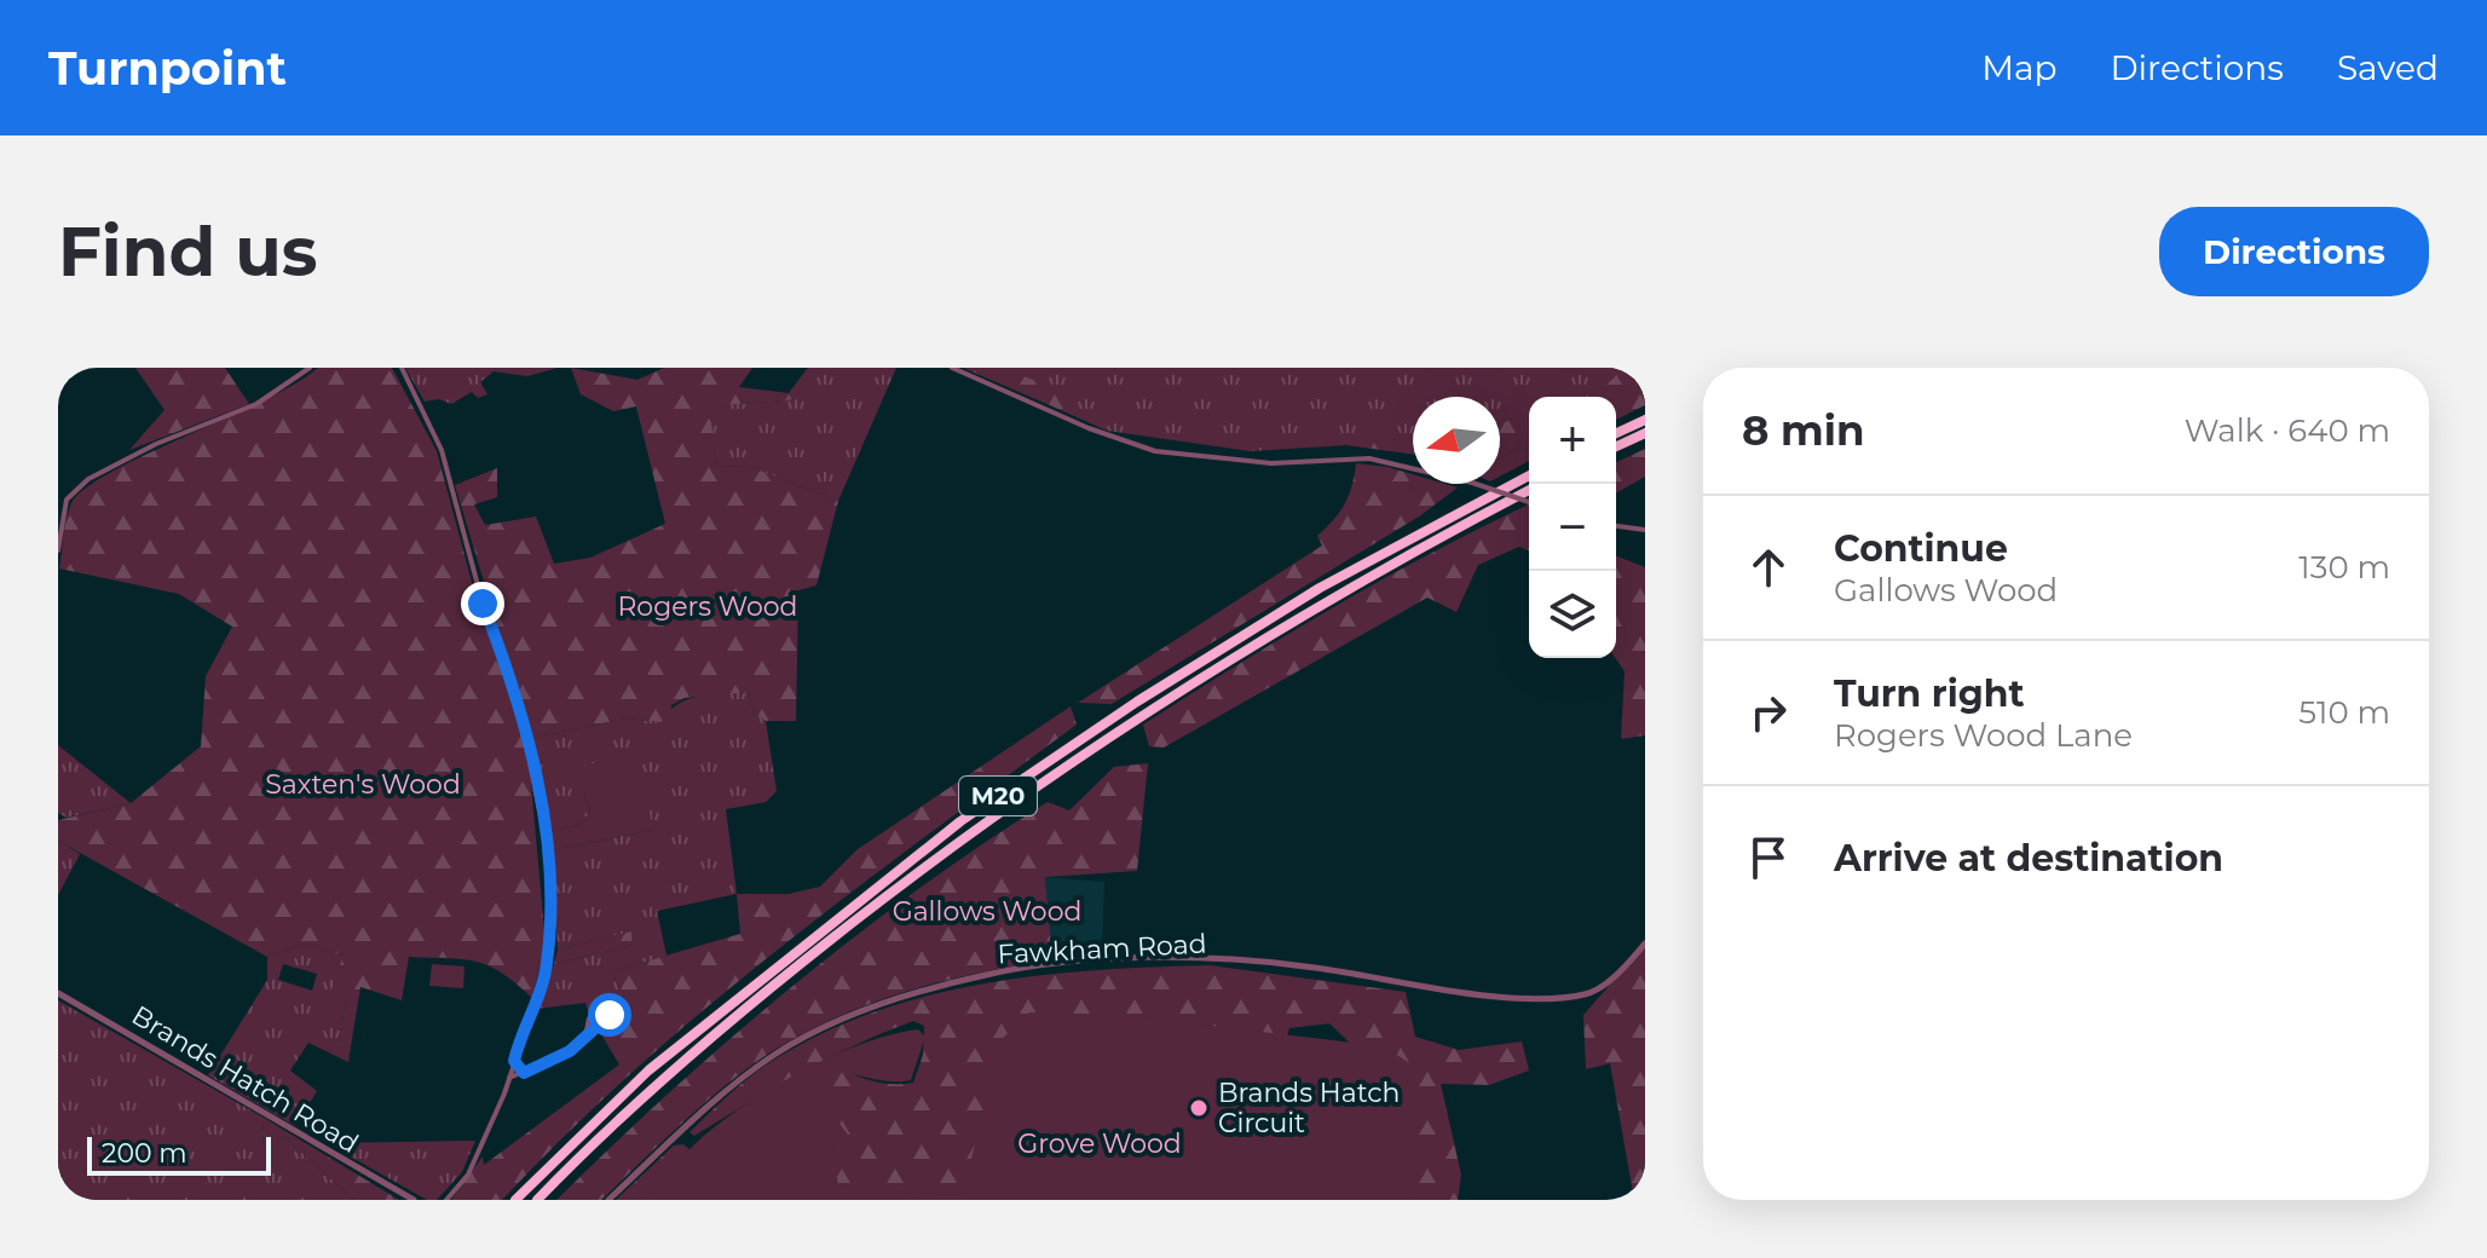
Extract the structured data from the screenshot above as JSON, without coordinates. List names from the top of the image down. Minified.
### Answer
{"streets":{"highway":["M20"],"street":["Fawkham Road","Brands Hatch Road"]},"parks":["Rogers Wood","Saxten's Wood","Gallows Wood","Grove Wood"],"places":["Brands Hatch Circuit"],"scale_bar":"200 m","north":"left","page":{"header":"Turnpoint","nav":["Map","Directions","Saved"],"buttons":"Directions","title":"Find us","heading":["8 min","Walk · 640 m"],"map_buttons":["+","−"],"list":[["Continue","Gallows Wood","130 m"],["Turn right","Rogers Wood Lane","510 m"],"Arrive at destination"],"scale":"200 m"}}
